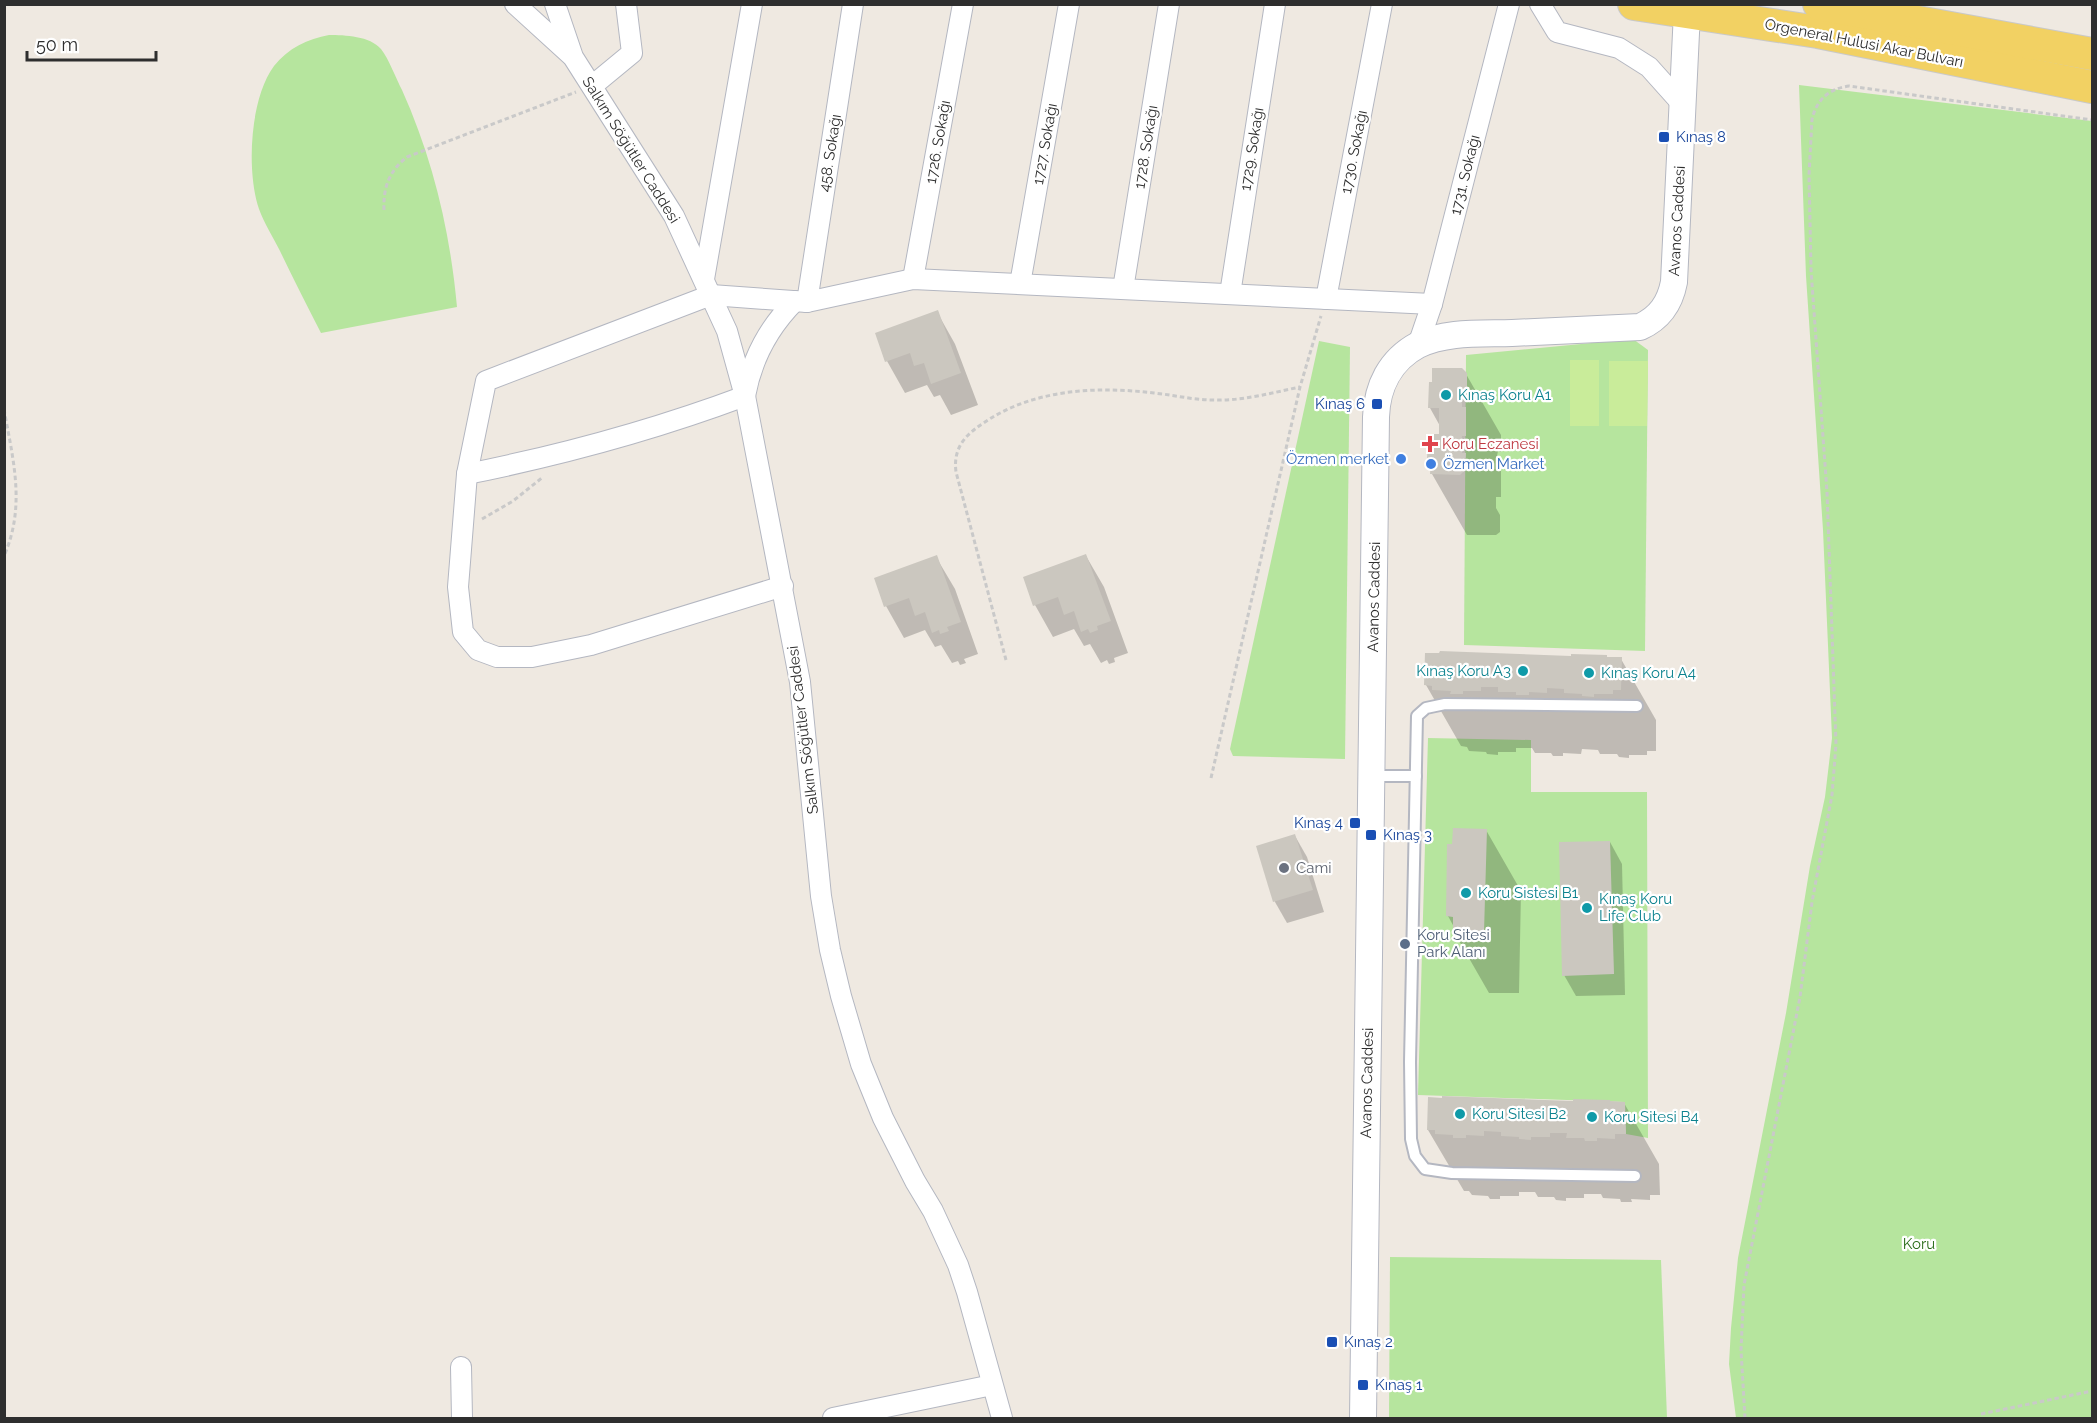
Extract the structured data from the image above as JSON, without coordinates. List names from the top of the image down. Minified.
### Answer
{"streets":{"main road":["Orgeneral Hulusi Akar Bulvarı"],"street":["1726. Sokağı","1727. Sokağı","1728. Sokağı","1729. Sokağı","Salkım Söğütler Caddesi","1730. Sokağı","458. Sokağı","1731. Sokağı","Avanos Caddesi"]},"crossings":[["Orgeneral Hulusi Akar Bulvarı","Avanos Caddesi"],["1731. Sokağı","Avanos Caddesi"]],"parks":["Koru"],"places":{"transit":["Kınaş 8","Kınaş 6","Kınaş 4","Kınaş 3","Kınaş 2","Kınaş 1"],"other":["Kınaş Koru A1","Özmen merket","Özmen Market","Kınaş Koru A3","Kınaş Koru A4","Cami","Koru Sistesi B1","Kınaş Koru Life Club","Koru Sitesi Park Alanı","Koru Sitesi B2","Koru Sitesi B4"],"health":["Koru Eczanesi"]},"scale_bar":"50 m"}
